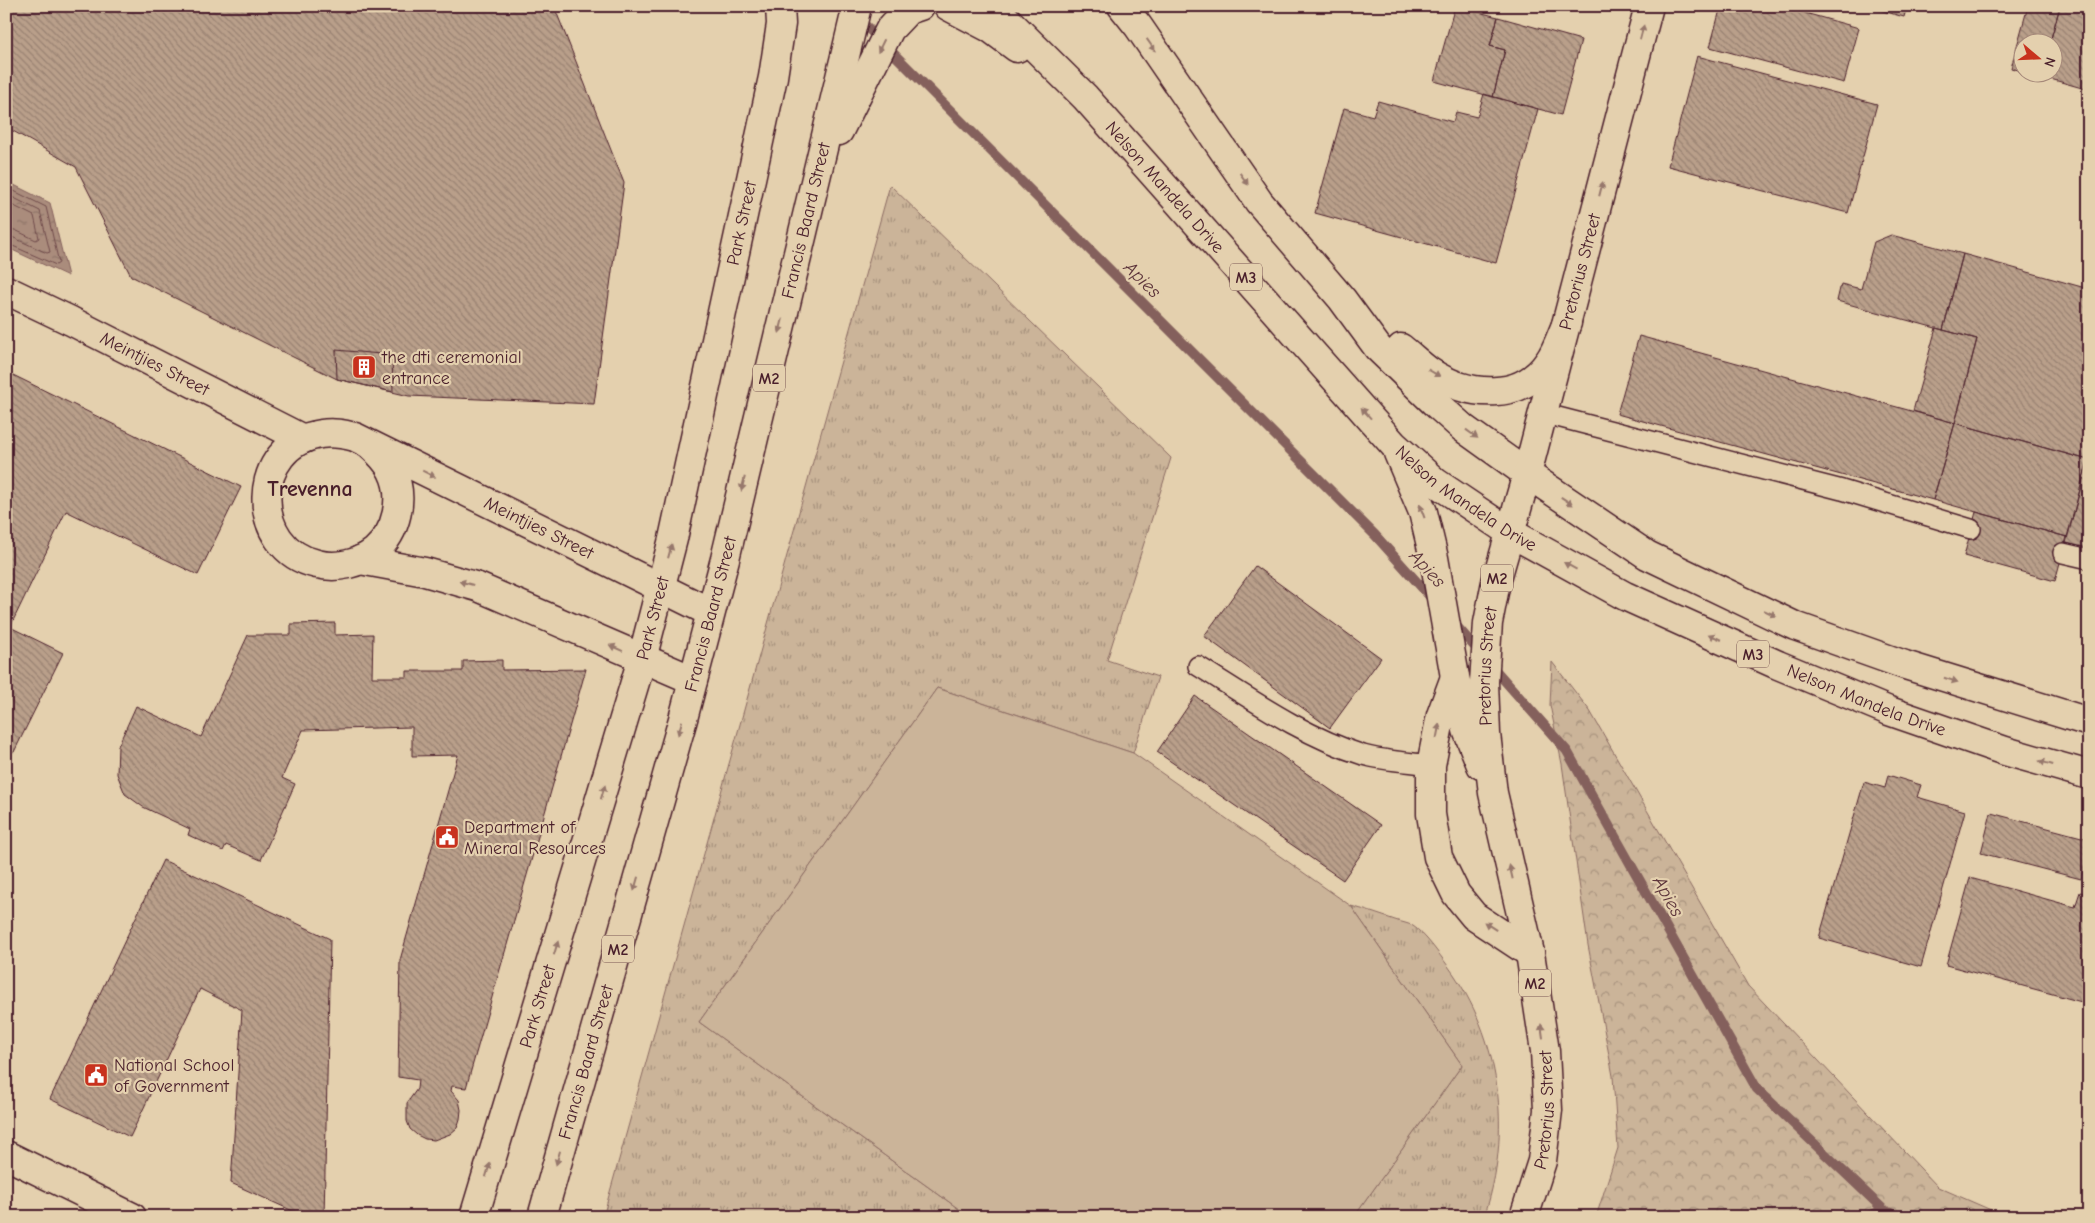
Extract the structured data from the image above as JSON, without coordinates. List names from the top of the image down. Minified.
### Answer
{"streets":{"main road":["Nelson Mandela Drive","Francis Baard Street","Park Street","Pretorius Street","M3","Meintjies Street","M2"]},"crossings":[["Nelson Mandela Drive","Pretorius Street"],["Francis Baard Street","Meintjies Street"],["Park Street","Meintjies Street"],["Pretorius Street","M3"]],"one_way":["Francis Baard Street","Park Street","Pretorius Street"],"districts":["Trevenna"],"water":["Apies"],"places":{"building":["the dti ceremonial entrance"],"public building":["Department of Mineral Resources","National School of Government"]},"north":"right"}
